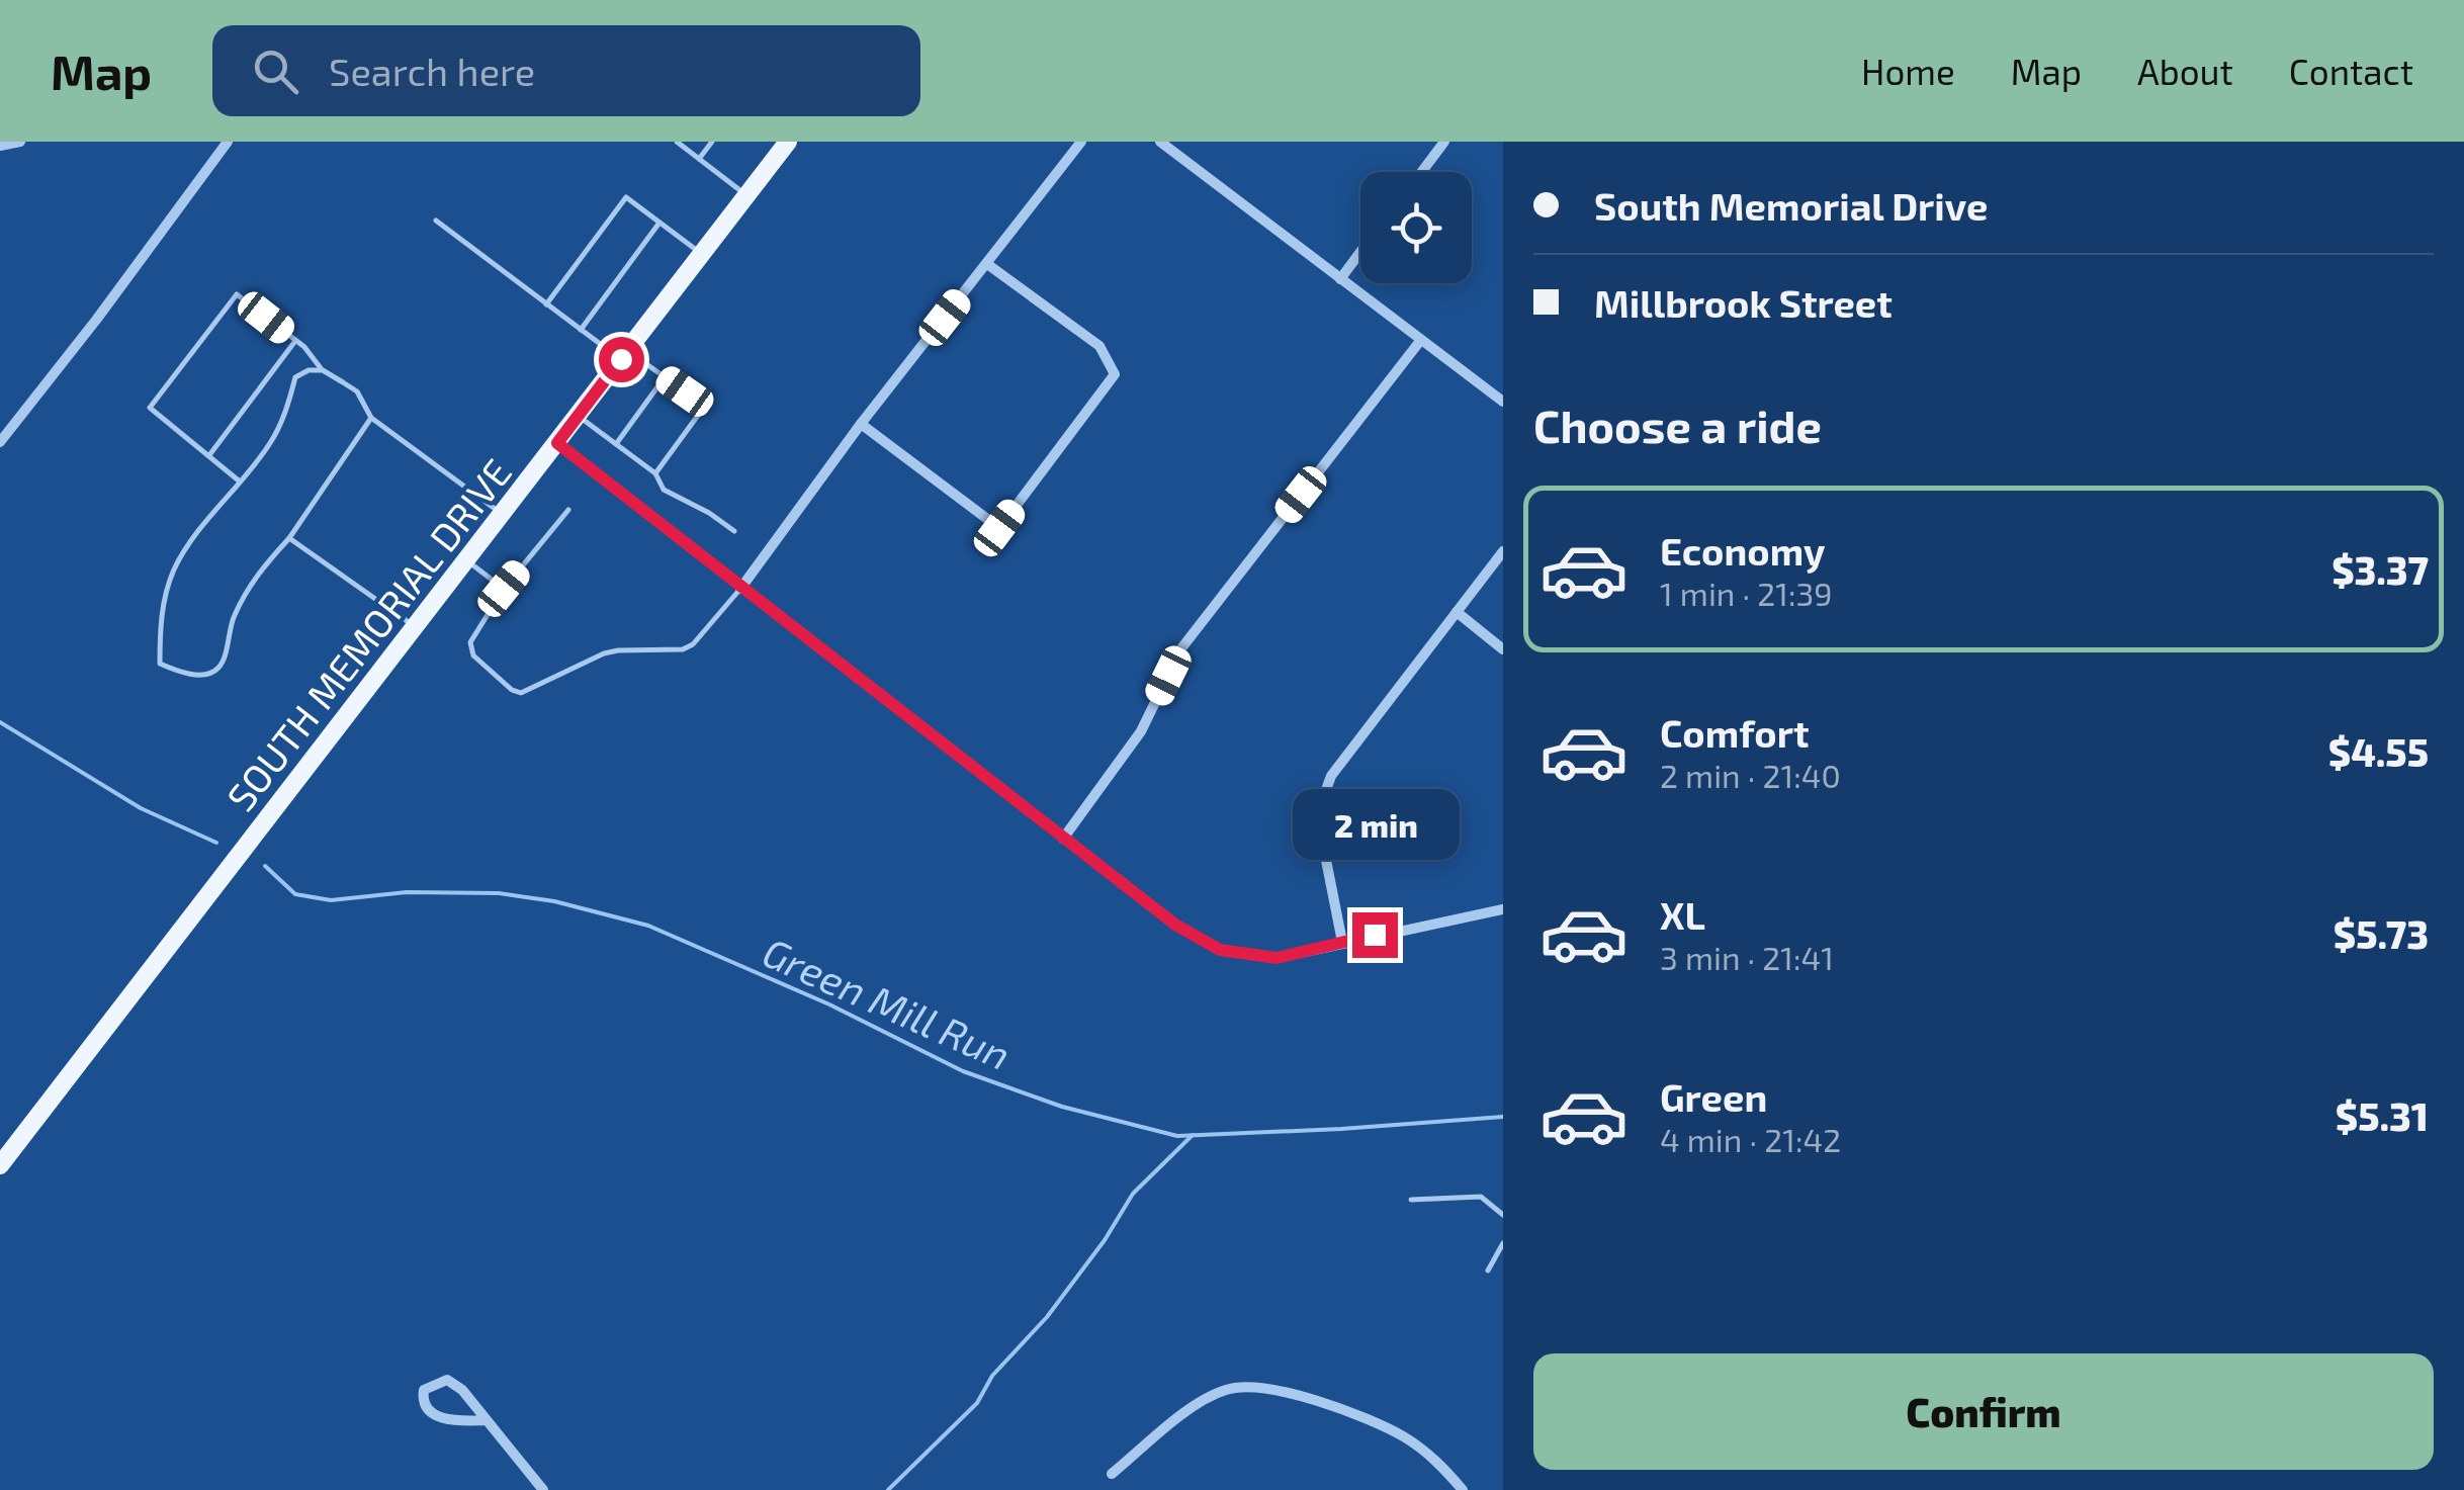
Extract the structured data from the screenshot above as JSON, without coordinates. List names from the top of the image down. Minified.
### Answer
{"streets":{"main road":["SOUTH MEMORIAL DRIVE"]},"water":["Green Mill Run"],"page":{"header":"Map","search":"Search here","nav":["Home","Map","About","Contact"],"banner":["South Memorial Drive","Millbrook Street"],"heading":"Choose a ride","list":[{"name":"Economy","note":"1 min · 21:39","value":"$3.37"},{"name":"Comfort","note":"2 min · 21:40","value":"$4.55"},{"name":"XL","note":"3 min · 21:41","value":"$5.73"},{"name":"Green","note":"4 min · 21:42","value":"$5.31"}],"bubble":"2 min","buttons":"Confirm"}}
